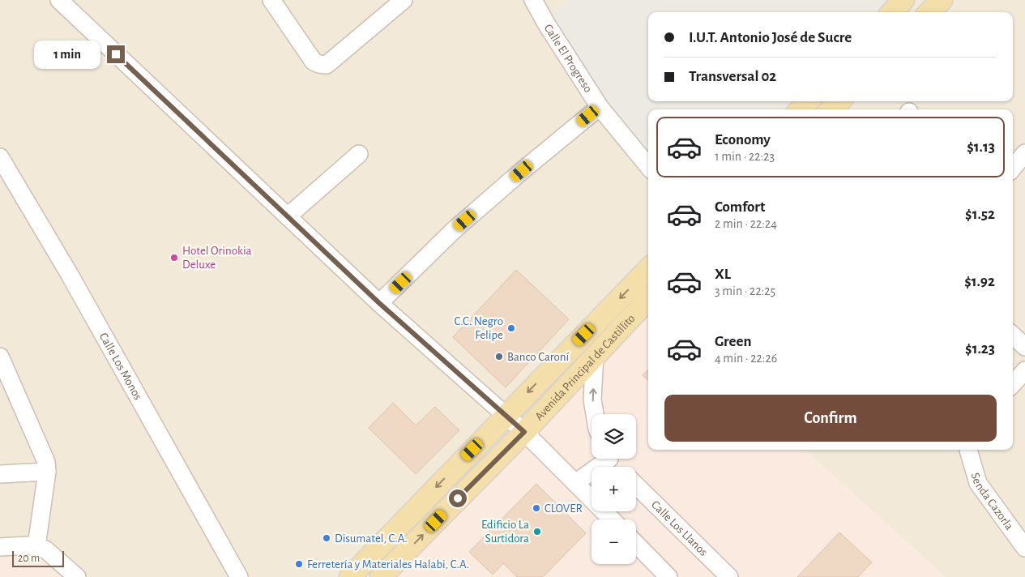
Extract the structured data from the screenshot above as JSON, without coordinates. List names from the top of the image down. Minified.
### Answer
{"streets":{"main road":["Avenida Principal de Castillito"],"street":["Calle El Progreso","Calle Los Monos","Senda Cazorla","Calle Los Llanos"]},"places":["Hotel Orinokia Deluxe","C.C. Negro Felipe","Banco Caroní","CLOVER","Edificio La Surtidora","Disumatel, C.A.","Ferretería y Materiales Halabi, C.A."],"scale_bar":"20 m","page":{"banner":["I.U.T. Antonio José de Sucre","Transversal 02"],"bubble":"1 min","list":[{"name":"Economy","note":"1 min · 22:23","value":"$1.13"},{"name":"Comfort","note":"2 min · 22:24","value":"$1.52"},{"name":"XL","note":"3 min · 22:25","value":"$1.92"},{"name":"Green","note":"4 min · 22:26","value":"$1.23"}],"buttons":"Confirm","map_buttons":["+","−"],"scale":"20 m"}}
